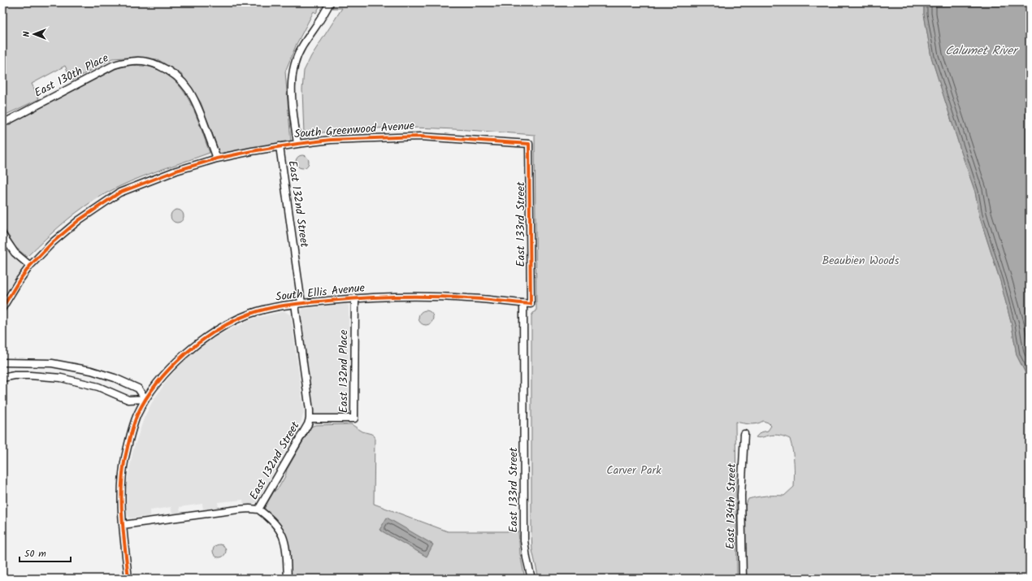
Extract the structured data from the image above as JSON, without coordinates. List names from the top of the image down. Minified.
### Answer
{"streets":{"street":["East 130th Place","South Greenwood Avenue","East 132nd Street","East 133rd Street","South Ellis Avenue","East 132nd Place","East 134th Street"]},"crossings":[["East 130th Place","South Greenwood Avenue"],["South Greenwood Avenue","East 132nd Street"],["South Greenwood Avenue","East 133rd Street"],["East 132nd Street","South Ellis Avenue"],["East 132nd Street","East 132nd Place"],["East 133rd Street","South Ellis Avenue"],["South Ellis Avenue","East 132nd Place"]],"water":["Calumet River"],"parks":["Beaubien Woods","Carver Park"],"scale_bar":"50 m","north":"left"}
